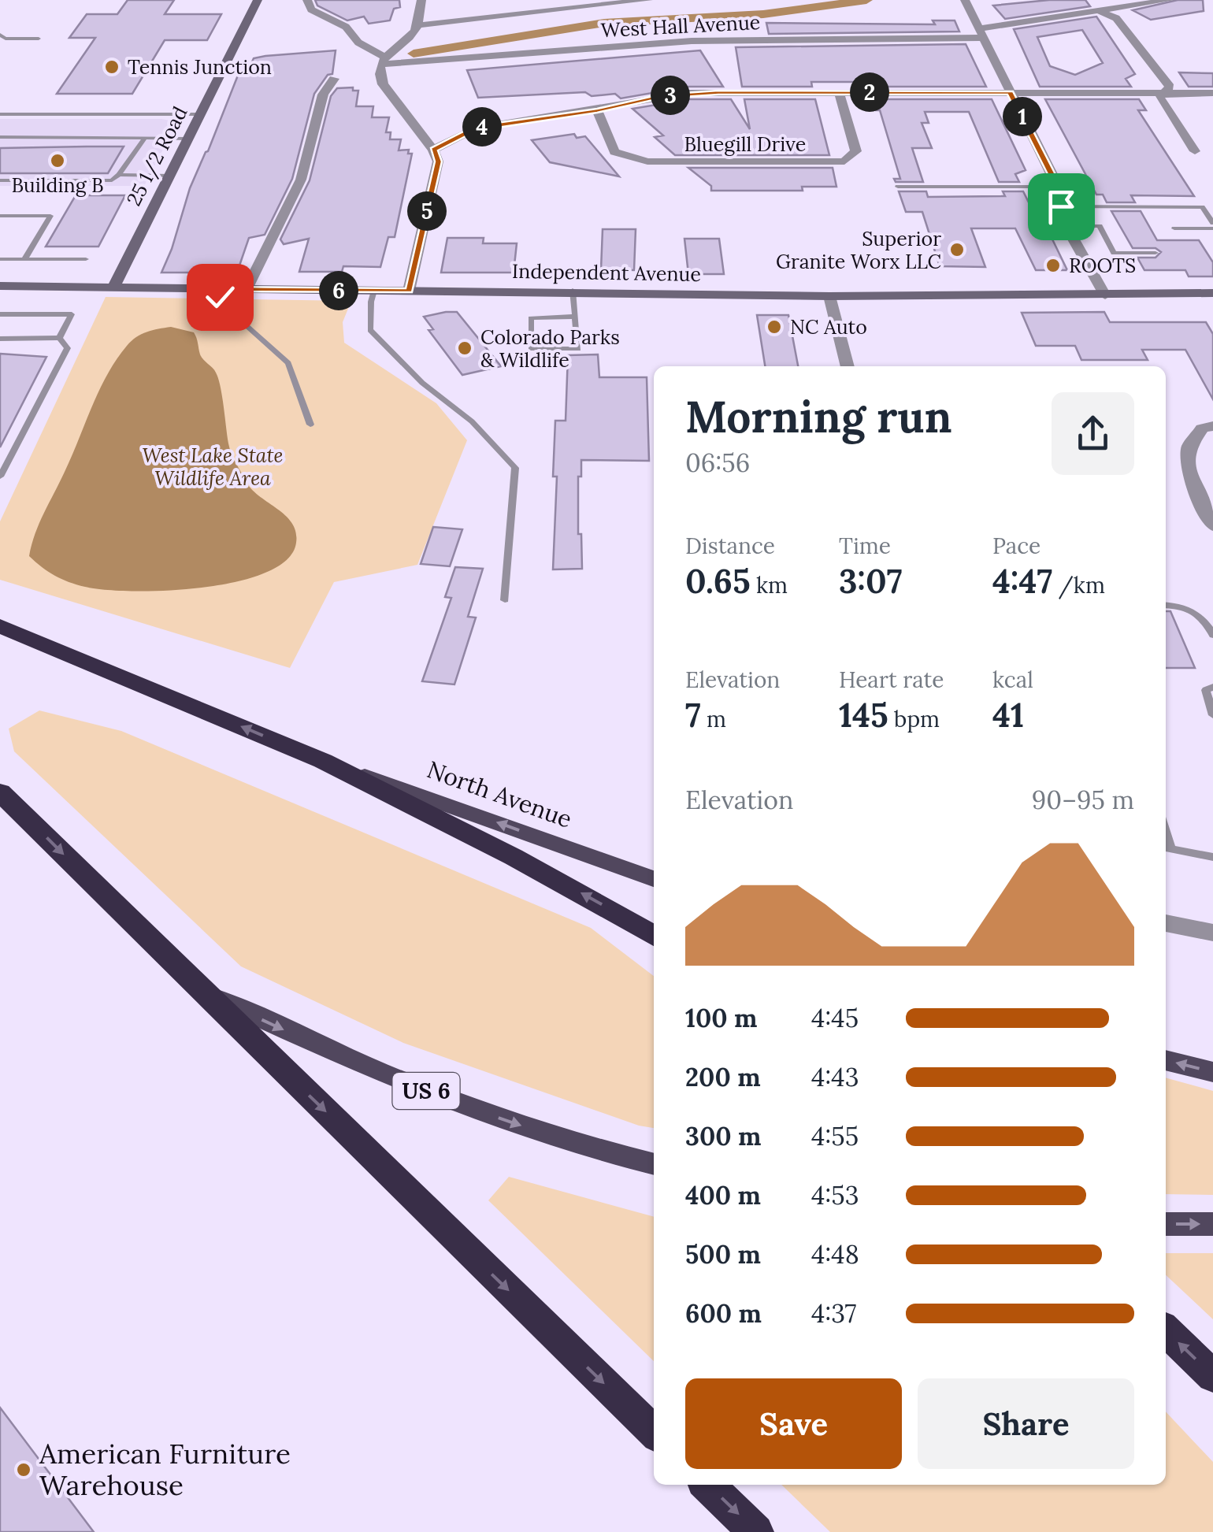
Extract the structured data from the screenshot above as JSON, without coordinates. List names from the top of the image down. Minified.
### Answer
{"streets":{"main road":["North Avenue","US 6"],"street":["West Hall Avenue","Bluegill Drive","25 1/2 Road","Independent Avenue"]},"crossings":[["25 1/2 Road","Independent Avenue"]],"one_way":["North Avenue"],"parks":["West Lake State Wildlife Area"],"places":["Tennis Junction","Building B","Superior Granite Worx LLC","ROOTS","NC Auto","Colorado Parks & Wildlife","American Furniture Warehouse"],"page":{"pins":["2","3","1","4","5","6"],"heading":["Morning run","06:56"],"stats":[["Distance","0.65 km"],["Time","3:07"],["Pace","4:47 /km"],["Elevation","7 m"],["Heart rate","145 bpm"],["kcal","41"]],"chart":["Elevation","90–95 m"],"list":[{"name":"100 m","note":"4:45"},{"name":"200 m","note":"4:43"},{"name":"300 m","note":"4:55"},{"name":"400 m","note":"4:53"},{"name":"500 m","note":"4:48"},{"name":"600 m","note":"4:37"}],"buttons":["Save","Share"]}}
